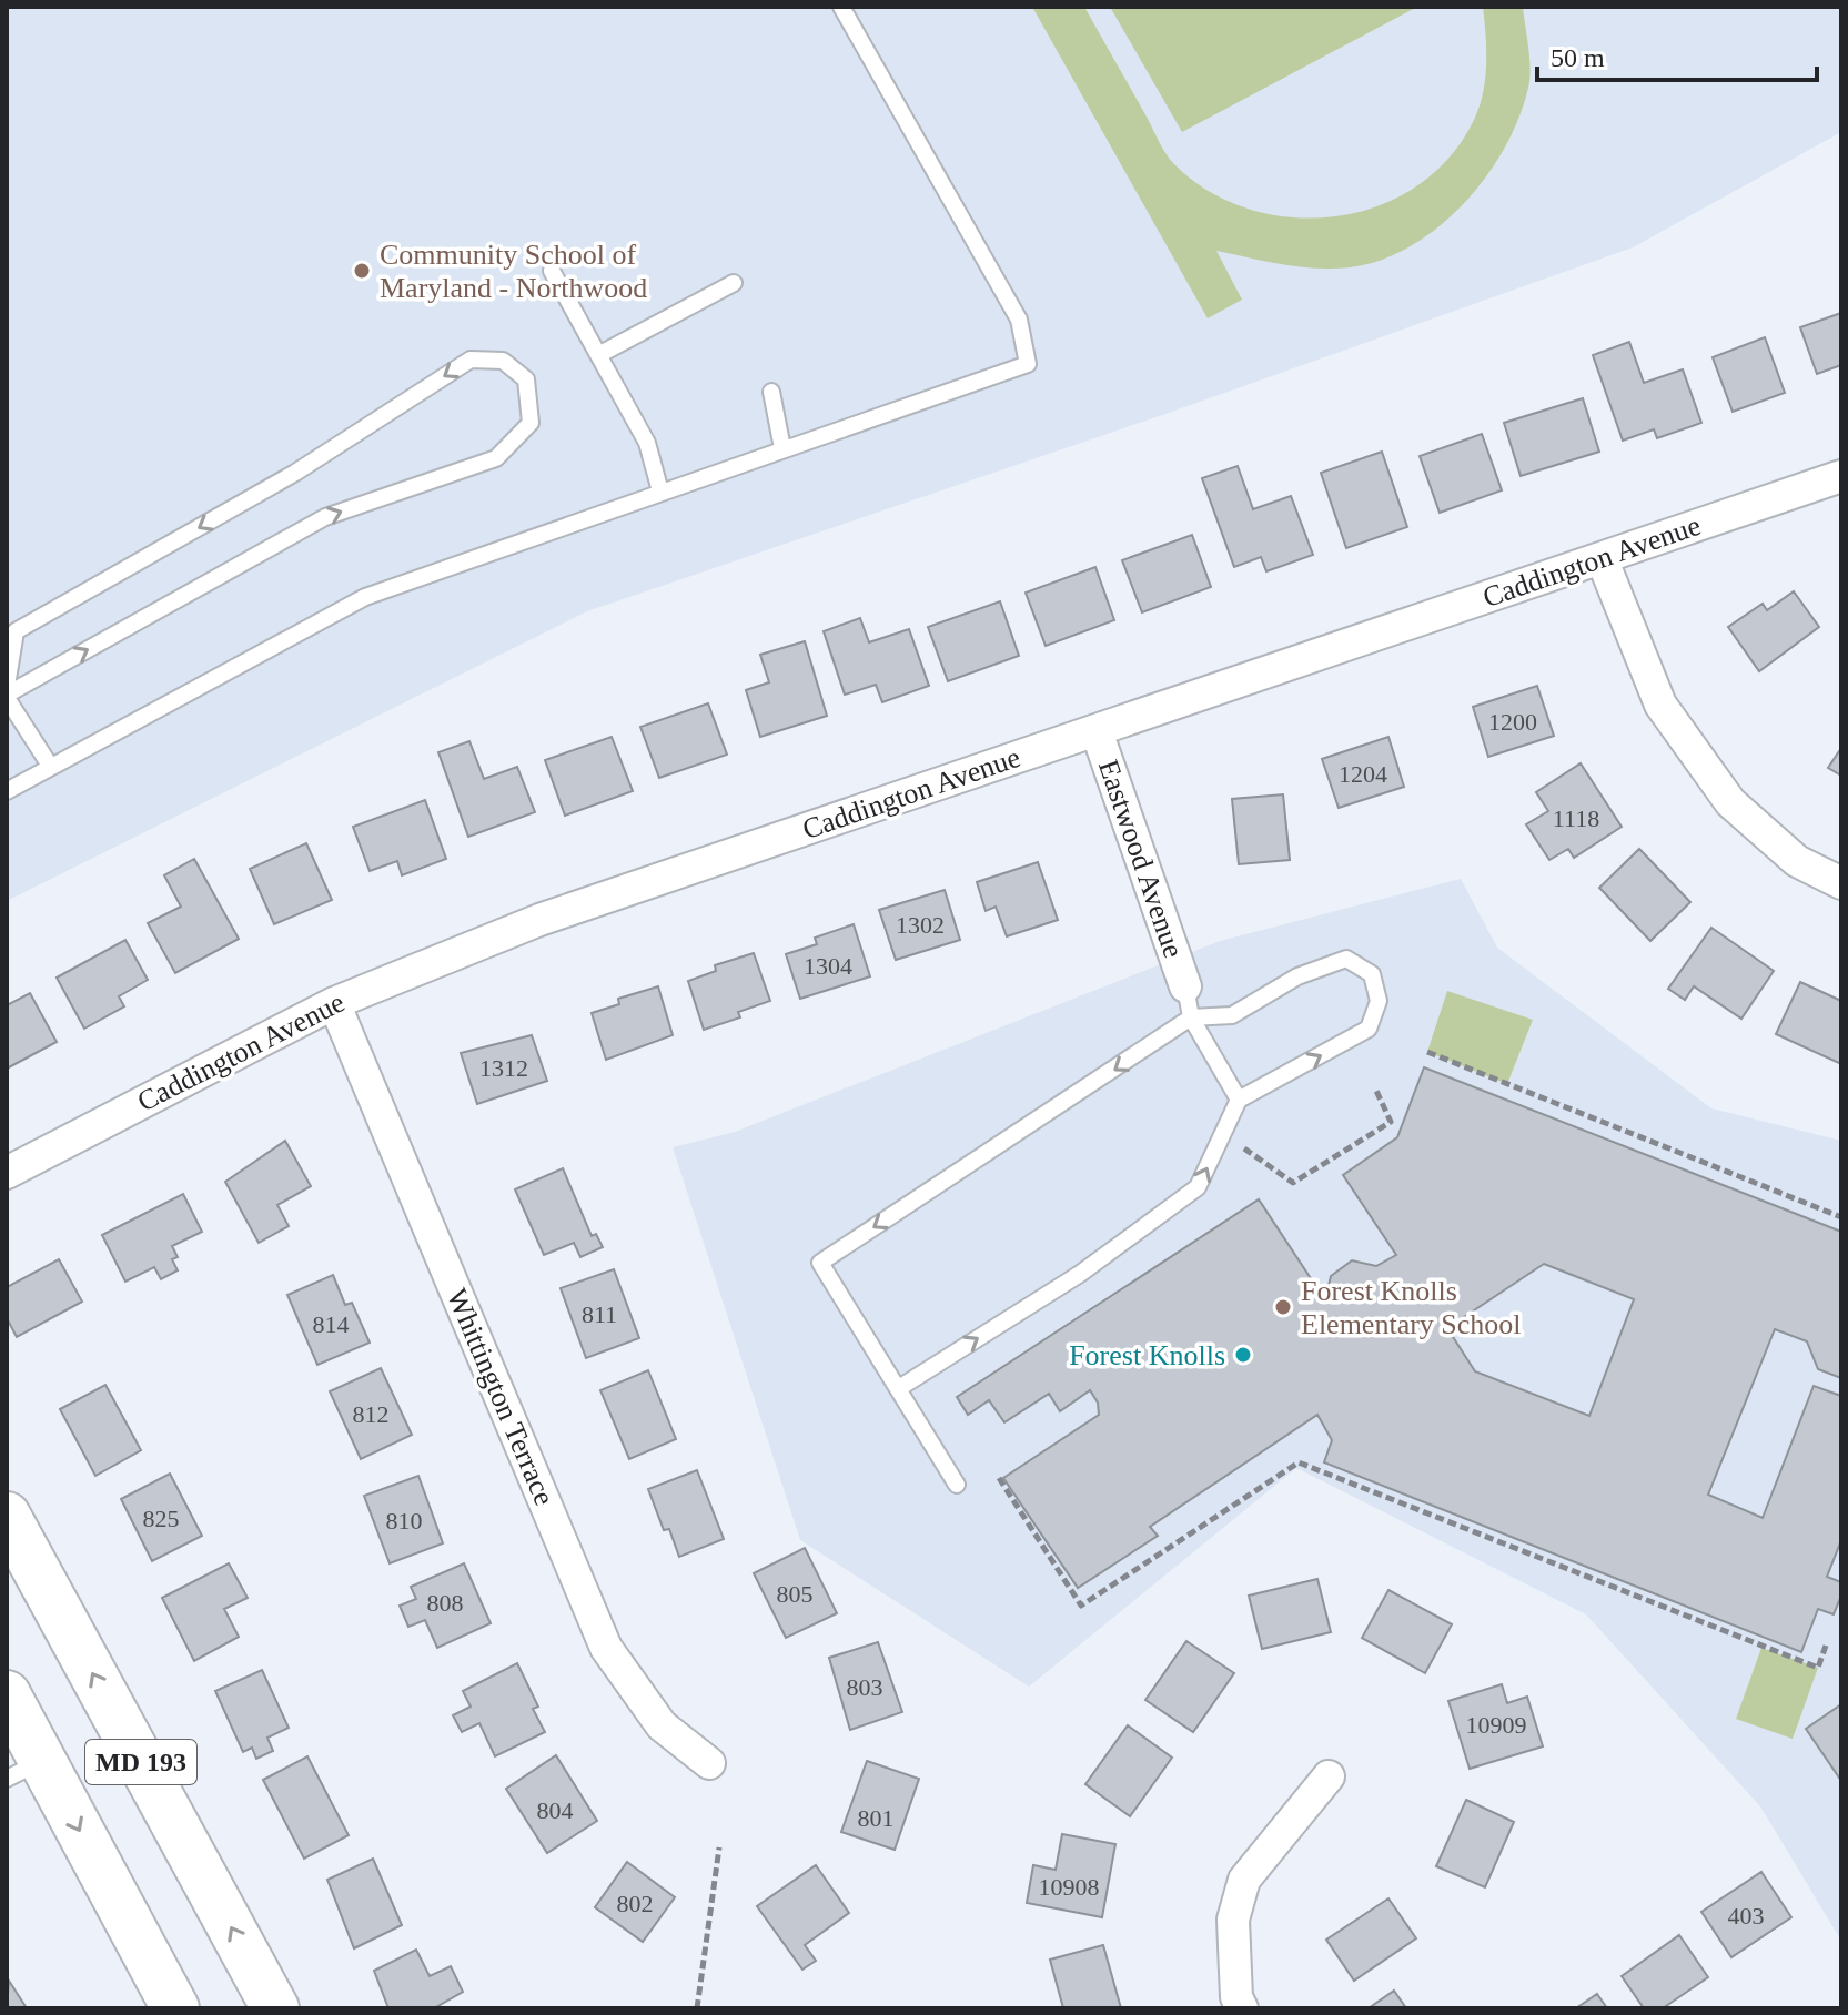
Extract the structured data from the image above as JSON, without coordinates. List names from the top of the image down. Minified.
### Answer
{"streets":{"main road":["MD 193"],"street":["Caddington Avenue","Eastwood Avenue","Whittington Terrace"]},"crossings":[["Caddington Avenue","Eastwood Avenue"],["Caddington Avenue","Whittington Terrace"]],"places":["Community School of Maryland - Northwood","Forest Knolls Elementary School","Forest Knolls"],"house_numbers":["1200","1204","1118","1302","1304","1312","811","814","812","825","810","805","808","803","10909","804","801","10908","802","403"],"scale_bar":"50 m"}
